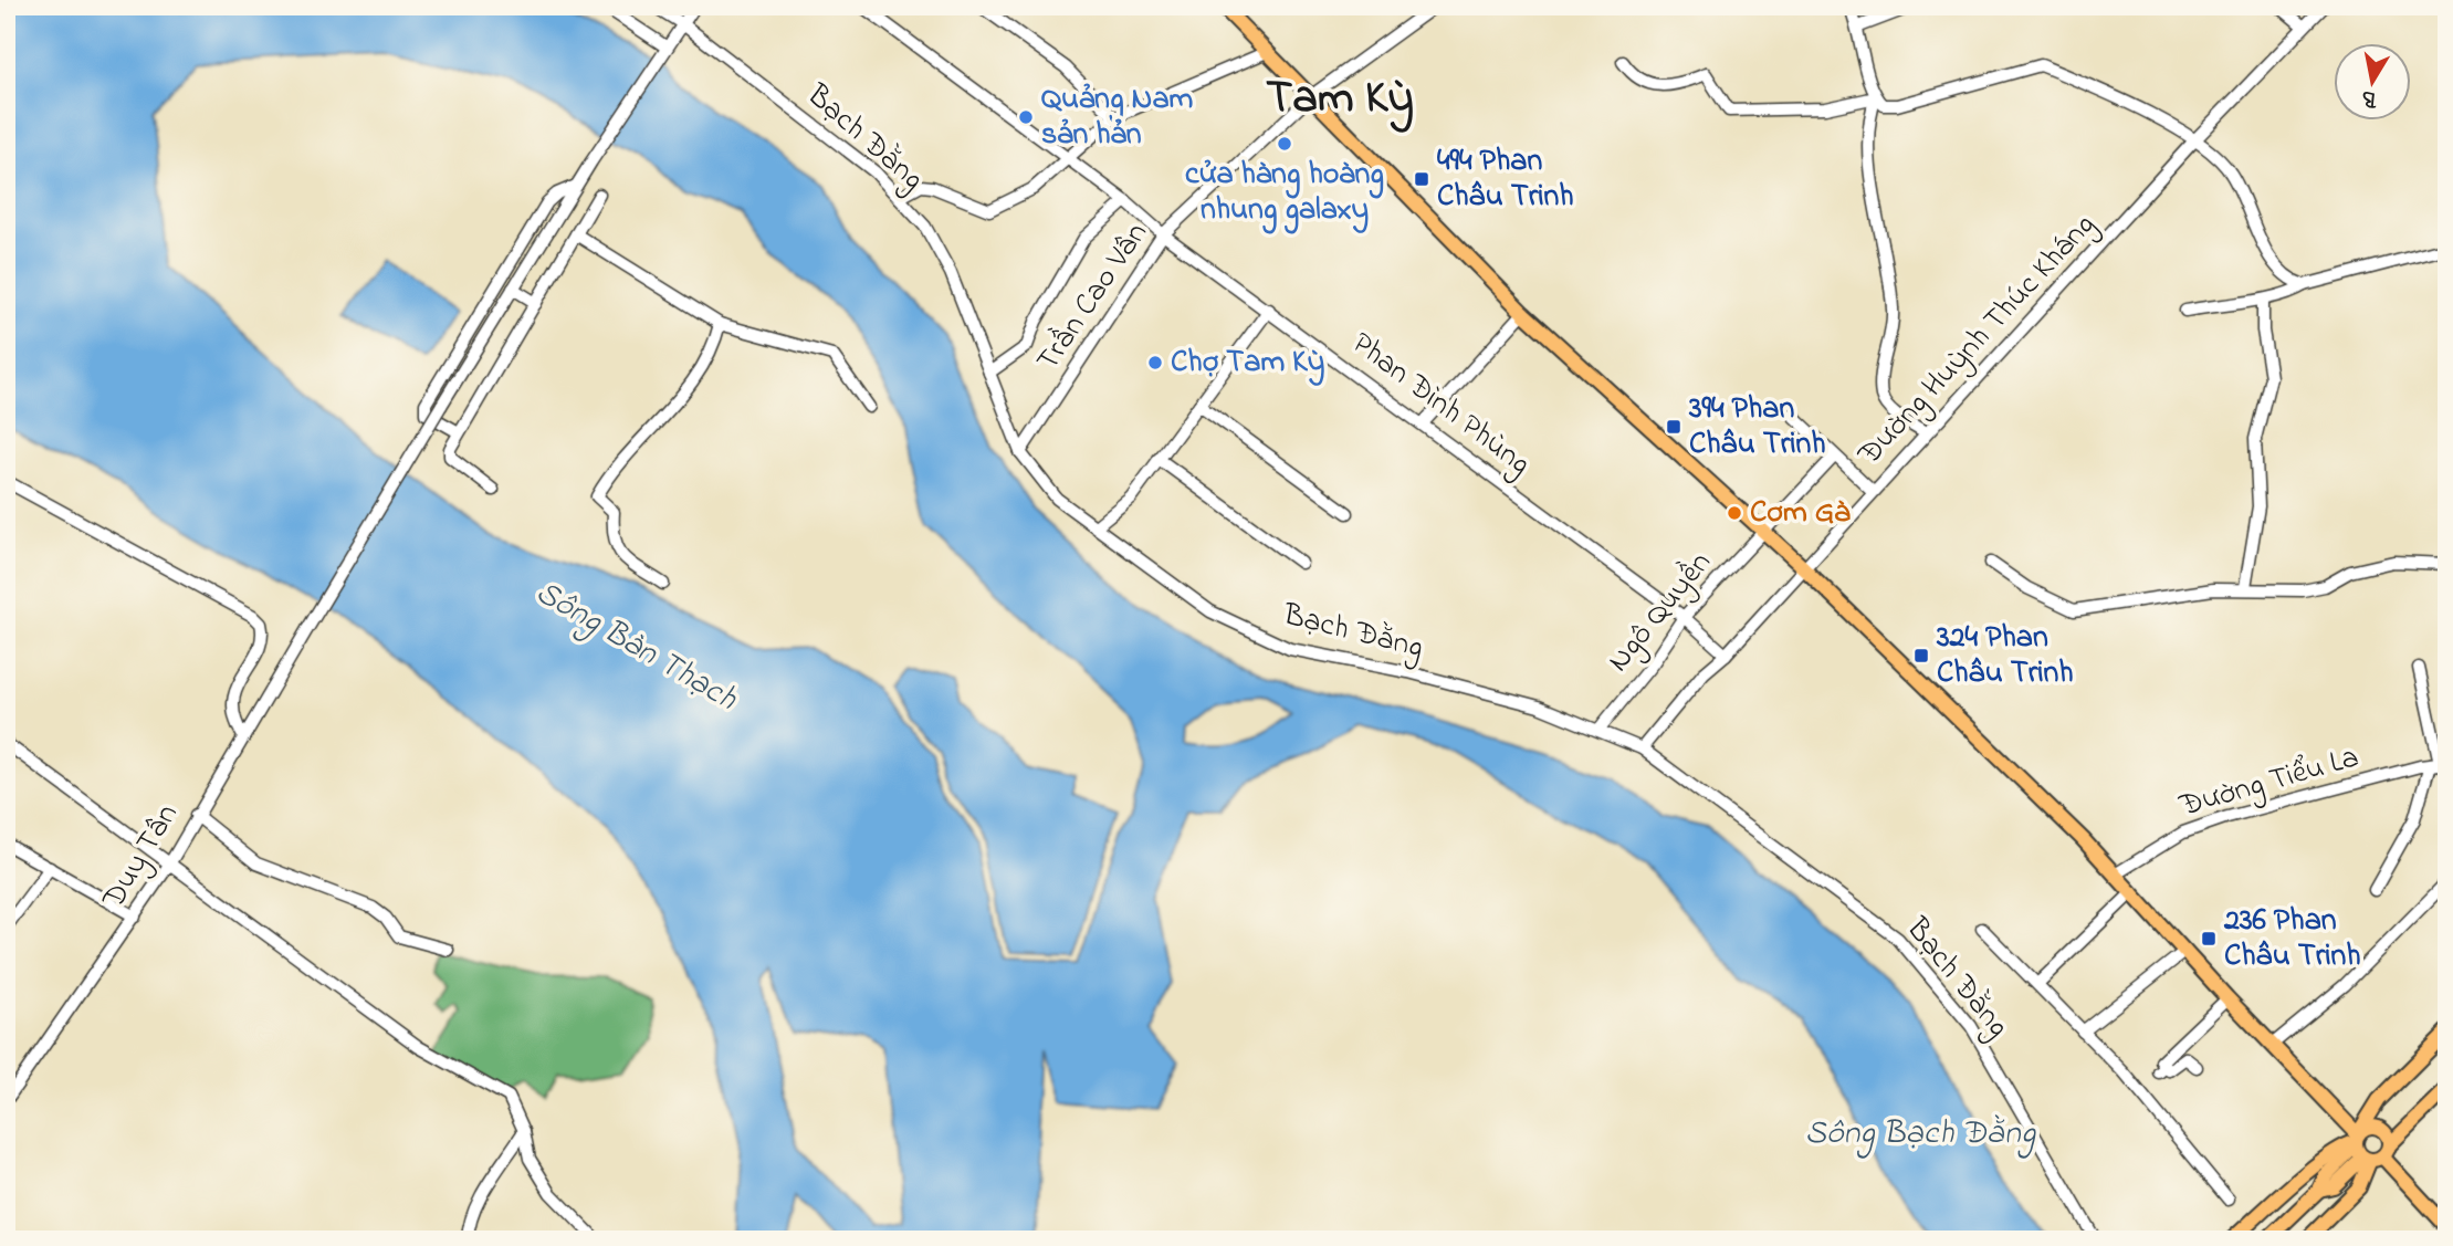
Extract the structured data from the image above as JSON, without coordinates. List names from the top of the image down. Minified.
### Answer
{"streets":{"street":["Bạch Đằng","Trần Cao Vân","Đường Huỳnh Thúc Kháng","Phan Đình Phùng","Ngô Quyền","Đường Tiểu La","Duy Tân"]},"crossings":[["Bạch Đằng","Trần Cao Vân"],["Bạch Đằng","Đường Huỳnh Thúc Kháng"],["Bạch Đằng","Ngô Quyền"],["Trần Cao Vân","Phan Đình Phùng"],["Đường Huỳnh Thúc Kháng","Phan Đình Phùng"],["Phan Đình Phùng","Ngô Quyền"]],"districts":["Tam Kỳ"],"water":["Sông Bàn Thạch","Sông Bạch Đằng"],"places":{"other":["Quảng Nam sản hản","cửa hàng hoàng nhung galaxy","Chợ Tam Kỳ","Cơm Gà"],"transit":["494 Phan Châu Trinh","394 Phan Châu Trinh","324 Phan Châu Trinh","236 Phan Châu Trinh"]},"north":"bottom"}
